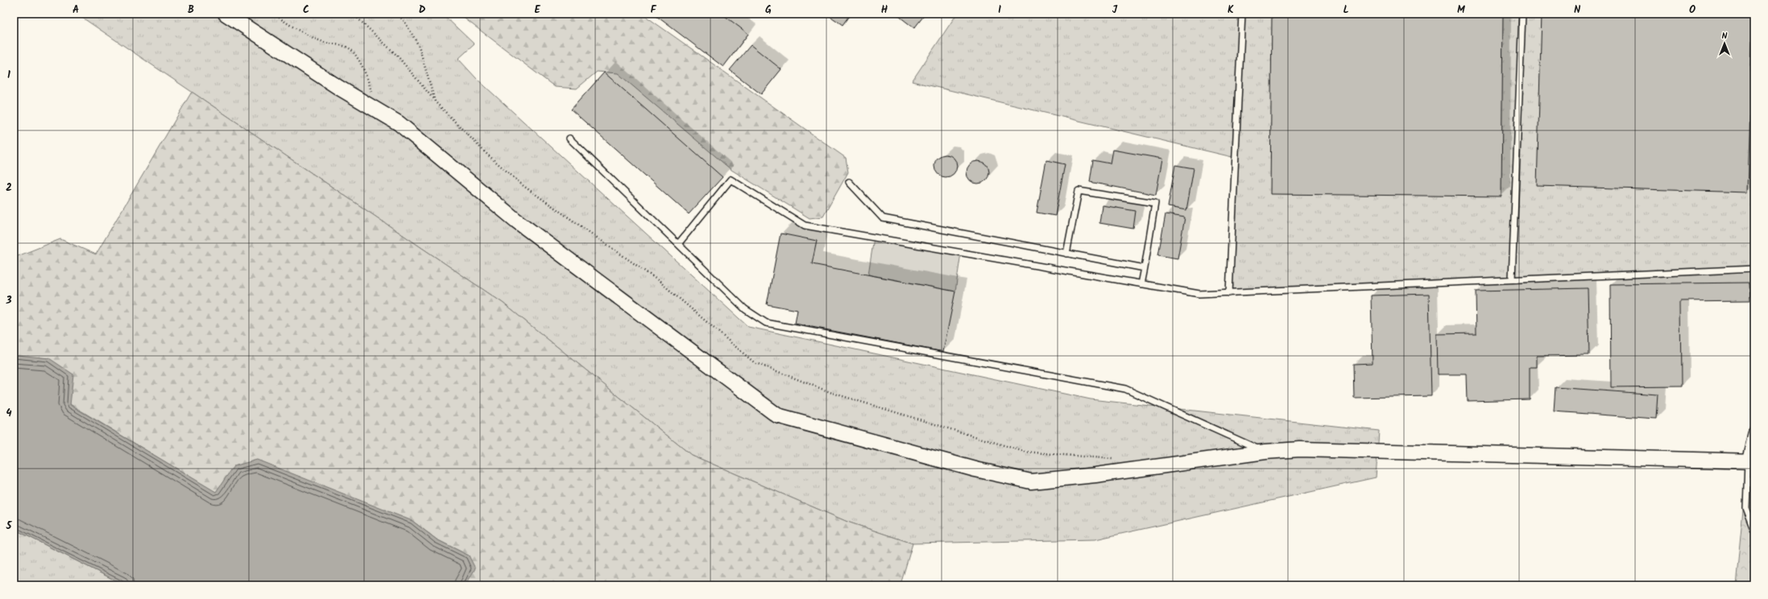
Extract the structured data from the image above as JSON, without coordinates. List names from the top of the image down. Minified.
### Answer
{"north":"top","grid":{"columns":["A","B","C","D","E","F","G","H","I","J","K","L","M","N","O"],"rows":["1","2","3","4","5"]}}
